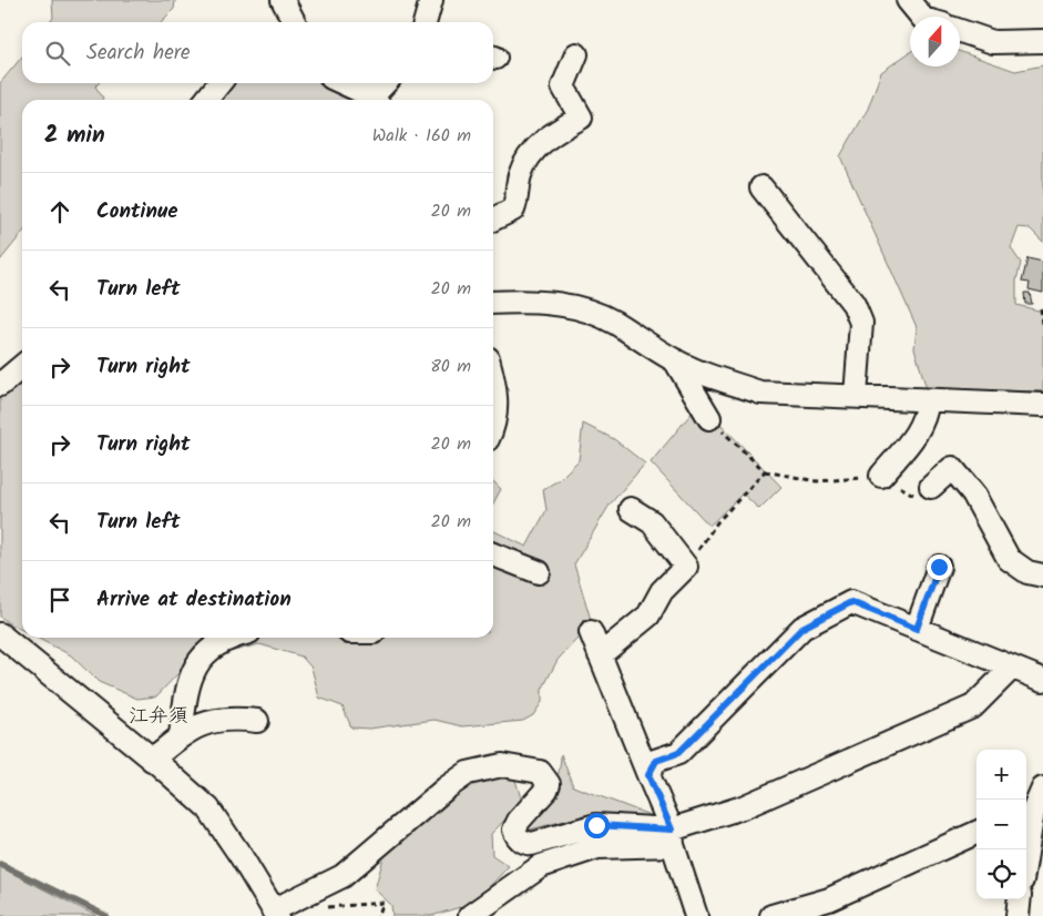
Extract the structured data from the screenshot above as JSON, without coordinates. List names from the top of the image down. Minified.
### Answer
{"districts":["江弁須"],"north":"top","page":{"search":"Search here","heading":["2 min","Walk · 160 m"],"list":[["Continue","20 m"],["Turn left","20 m"],["Turn right","80 m"],["Turn right","20 m"],["Turn left","20 m"],"Arrive at destination"],"map_buttons":["+","−"]}}
